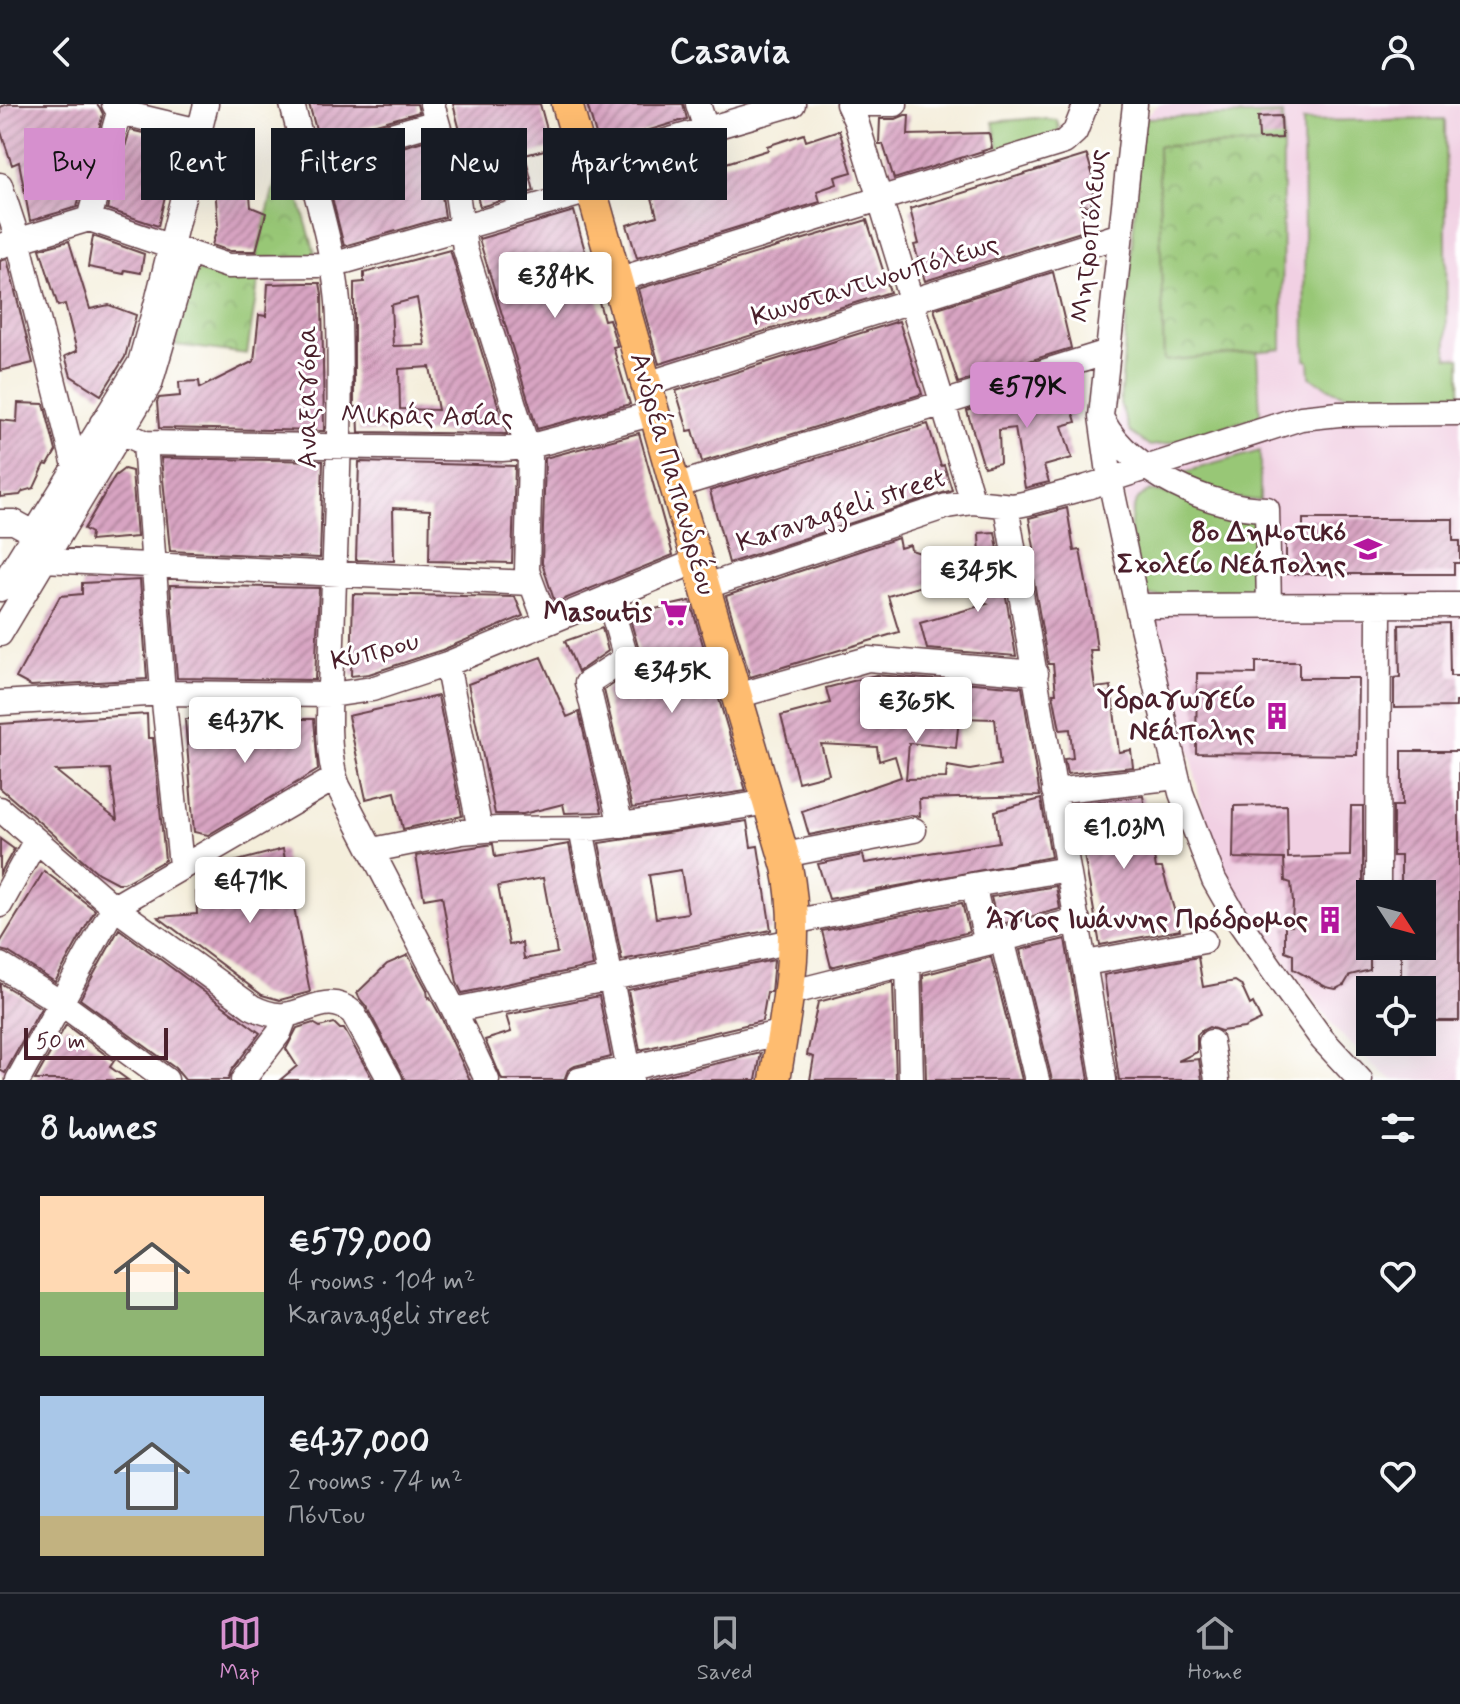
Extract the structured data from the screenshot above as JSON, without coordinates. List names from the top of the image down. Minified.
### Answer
{"streets":{"main road":["Ανδρέα Παπανδρέου"],"street":["Μητροπόλεως","Κωνσταντινουπόλεως","Αναξαγόρα","Μικράς Ασίας","Karavaggeli street","Κύπρου"]},"crossings":[["Μητροπόλεως","Κωνσταντινουπόλεως"],["Μητροπόλεως","Karavaggeli street"],["Κωνσταντινουπόλεως","Ανδρέα Παπανδρέου"],["Αναξαγόρα","Μικράς Ασίας"],["Αναξαγόρα","Κύπρου"],["Μικράς Ασίας","Ανδρέα Παπανδρέου"],["Ανδρέα Παπανδρέου","Karavaggeli street"],["Ανδρέα Παπανδρέου","Κύπρου"],["Karavaggeli street","Κύπρου"]],"places":{"school or university":["8ο Δημοτικό Σχολείο Νεάπολης"],"supermarket":["Masoutis"],"building":["Υδραγωγείο Νεάπολης","Άγιος Ιωάννης Πρόδρομος"]},"scale_bar":"50 m","north":"bottom right","page":{"header":"Casavia","chip":["Buy","Rent","Filters","New","Apartment"],"price":["€384K","€579K","€345K","€345K","€365K","€437K","€1.03M","€471K"],"scale":"50 m","heading":"8 homes","list":[{"name":"€579,000","note":"4 rooms · 104 m² · Karavaggeli street"},{"name":"€437,000","note":"2 rooms · 74 m² · Πόντου"}],"tabs":["Map","Saved","Home"]}}
